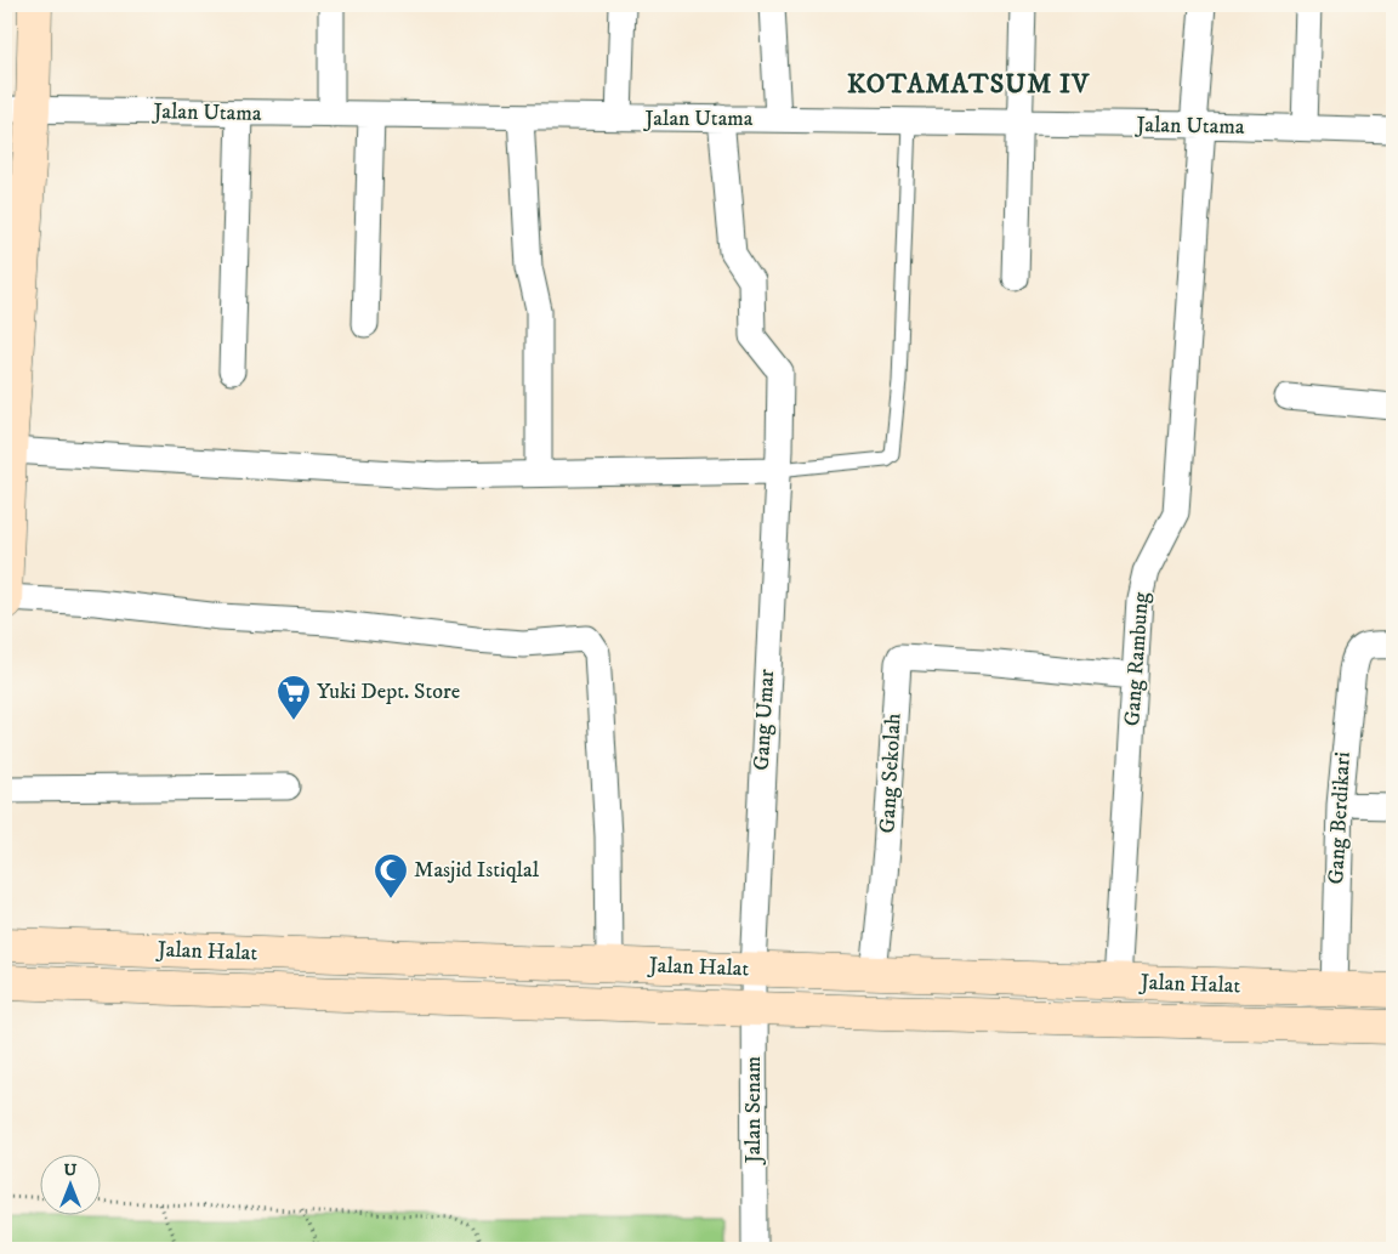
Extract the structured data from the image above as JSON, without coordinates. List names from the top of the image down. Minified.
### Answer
{"streets":{"main road":["Jalan Halat"],"street":["Jalan Utama","Gang Rambung","Gang Umar","Gang Sekolah","Gang Berdikari","Jalan Senam"]},"crossings":[["Jalan Utama","Gang Rambung"],["Jalan Utama","Gang Umar"],["Gang Rambung","Gang Sekolah"],["Gang Rambung","Jalan Halat"],["Gang Umar","Jalan Halat"],["Gang Umar","Jalan Senam"],["Gang Sekolah","Jalan Halat"],["Gang Berdikari","Jalan Halat"],["Jalan Halat","Jalan Senam"]],"districts":["KOTAMATSUM IV"],"places":{"supermarket":["Yuki Dept. Store"],"mosque":["Masjid Istiqlal"]},"north":"top"}
